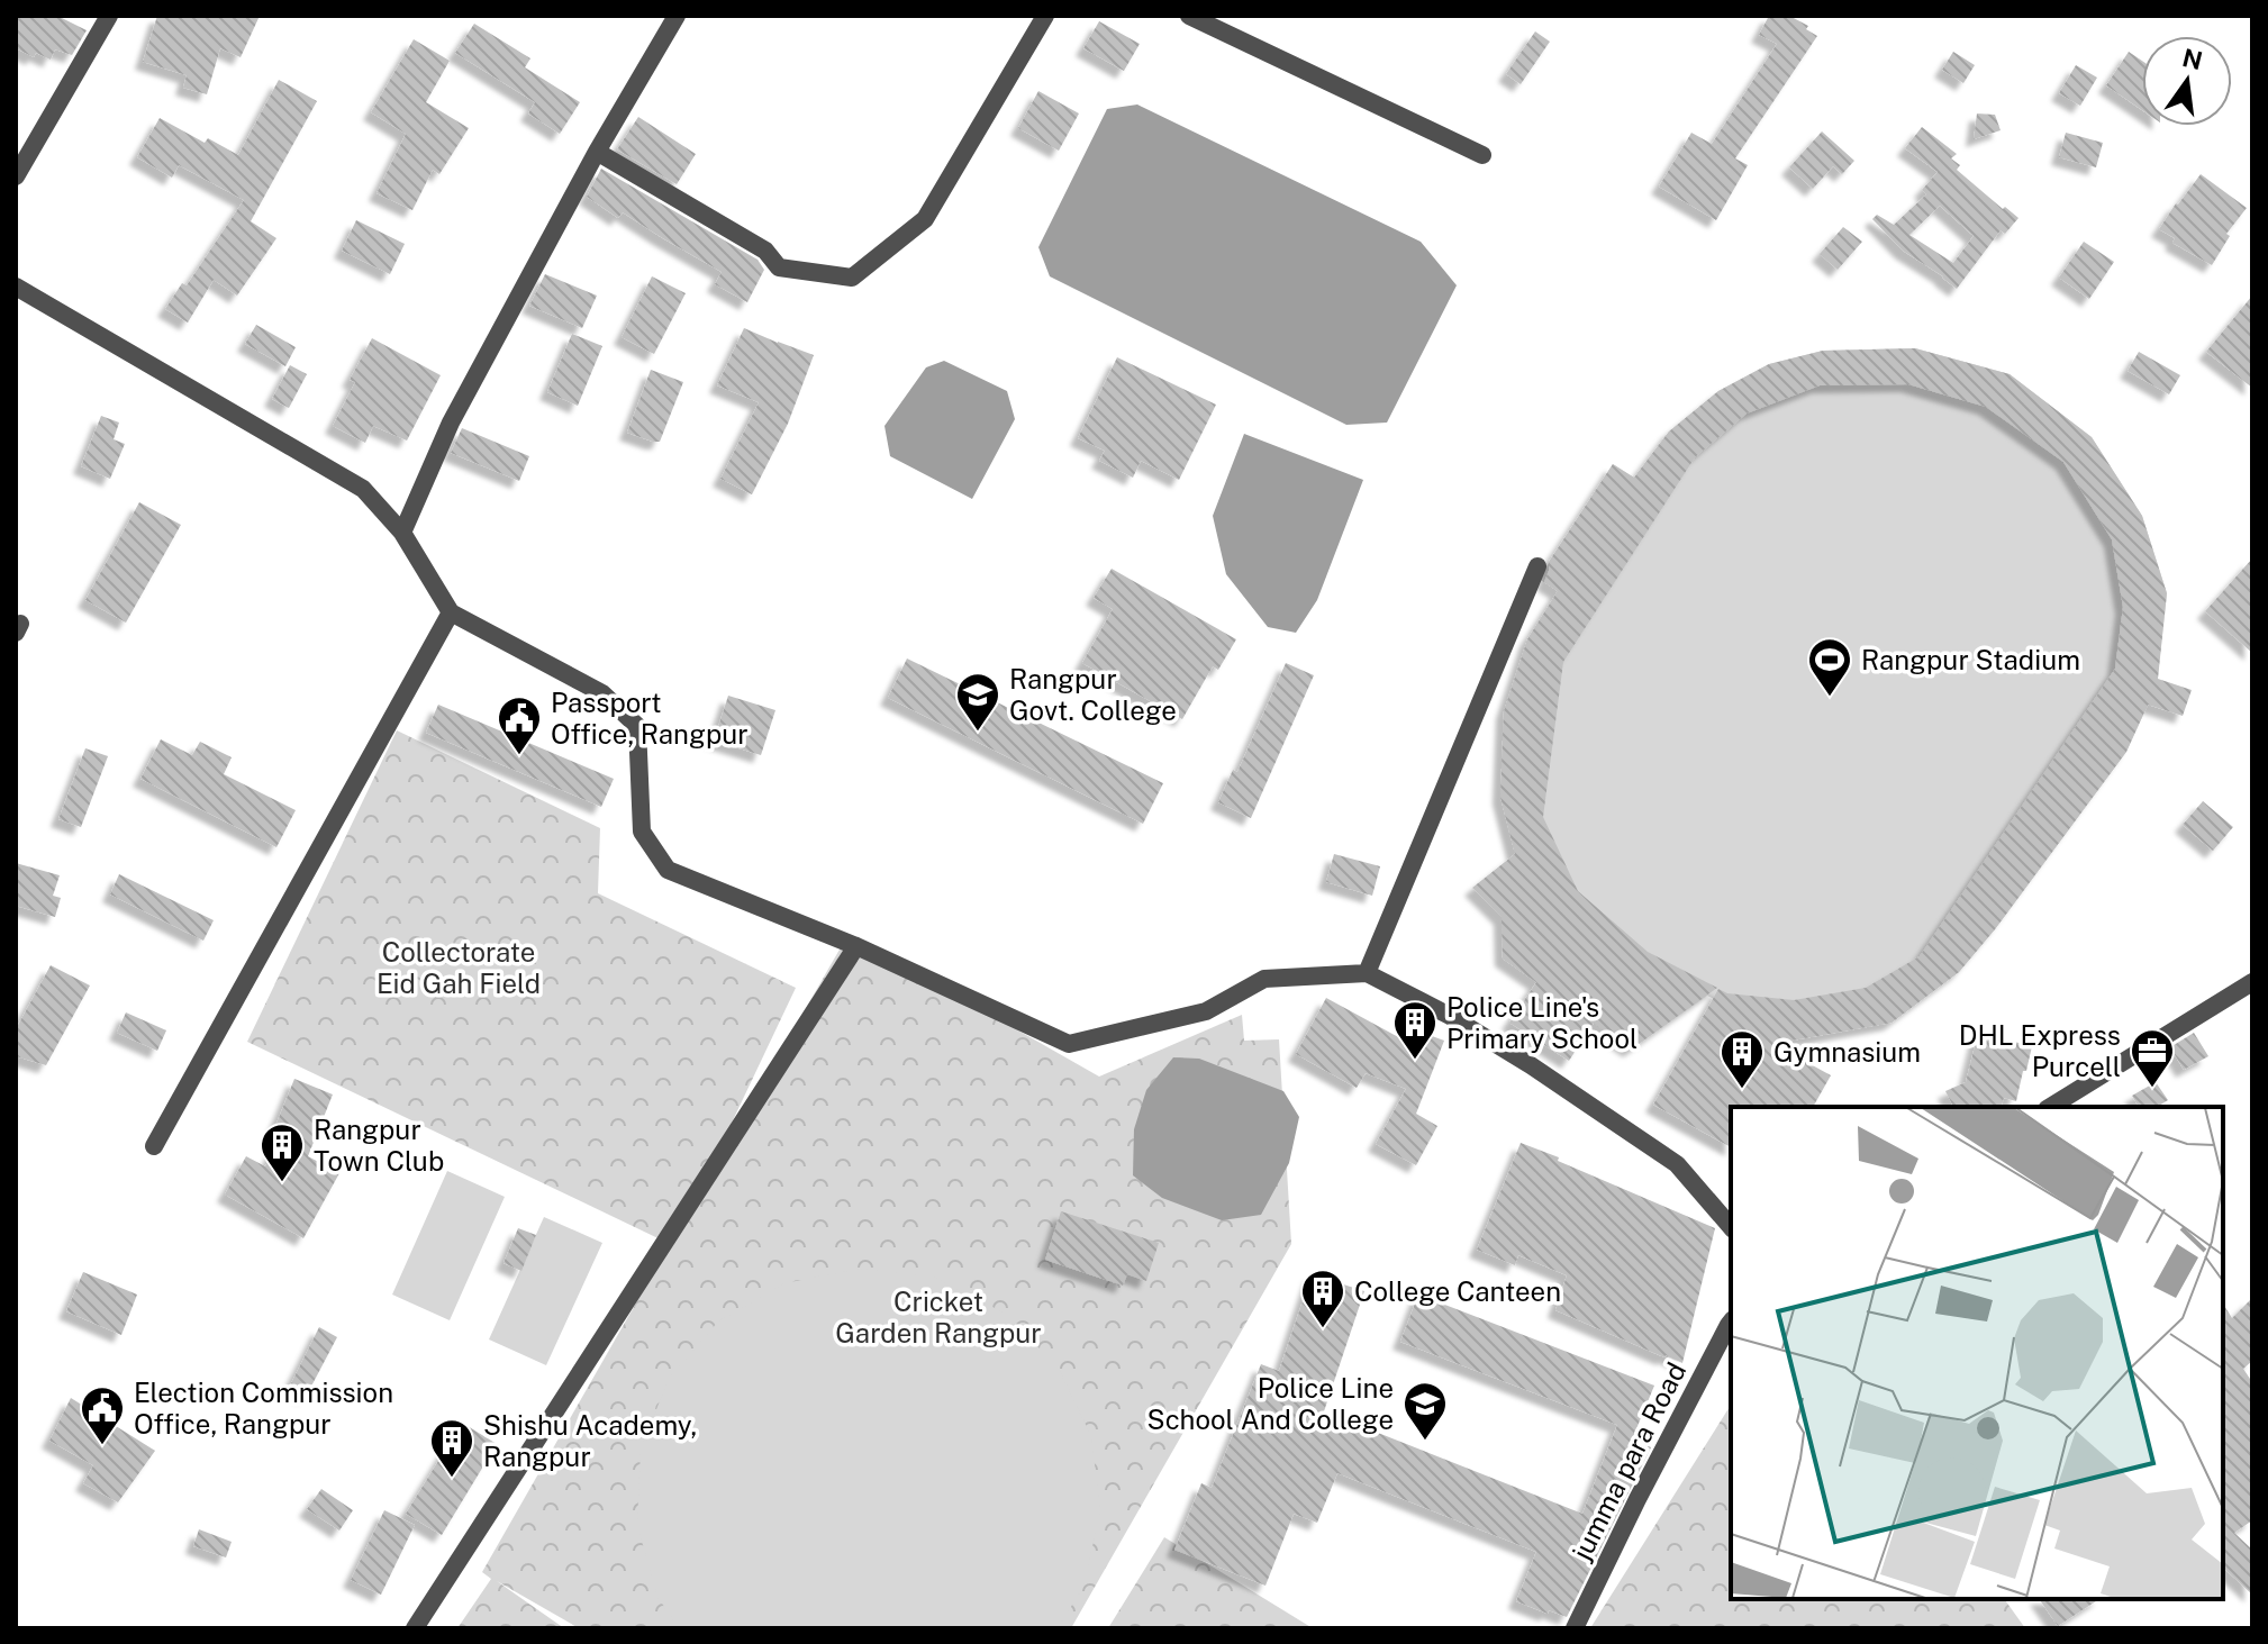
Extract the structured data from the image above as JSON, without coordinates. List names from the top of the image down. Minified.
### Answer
{"streets":{"street":["jumma para Road"]},"parks":["Collectorate Eid Gah Field","Cricket Garden Rangpur"],"places":{"sports":["Rangpur Stadium"],"school or university":["Rangpur Govt. College","Police Line School And College"],"public building":["Passport Office, Rangpur","Election Commission Office, Rangpur"],"building":["Police Line's Primary School","Gymnasium","Rangpur Town Club","College Canteen","Shishu Academy, Rangpur"],"office":["DHL Express Purcell"]},"north":"top"}
